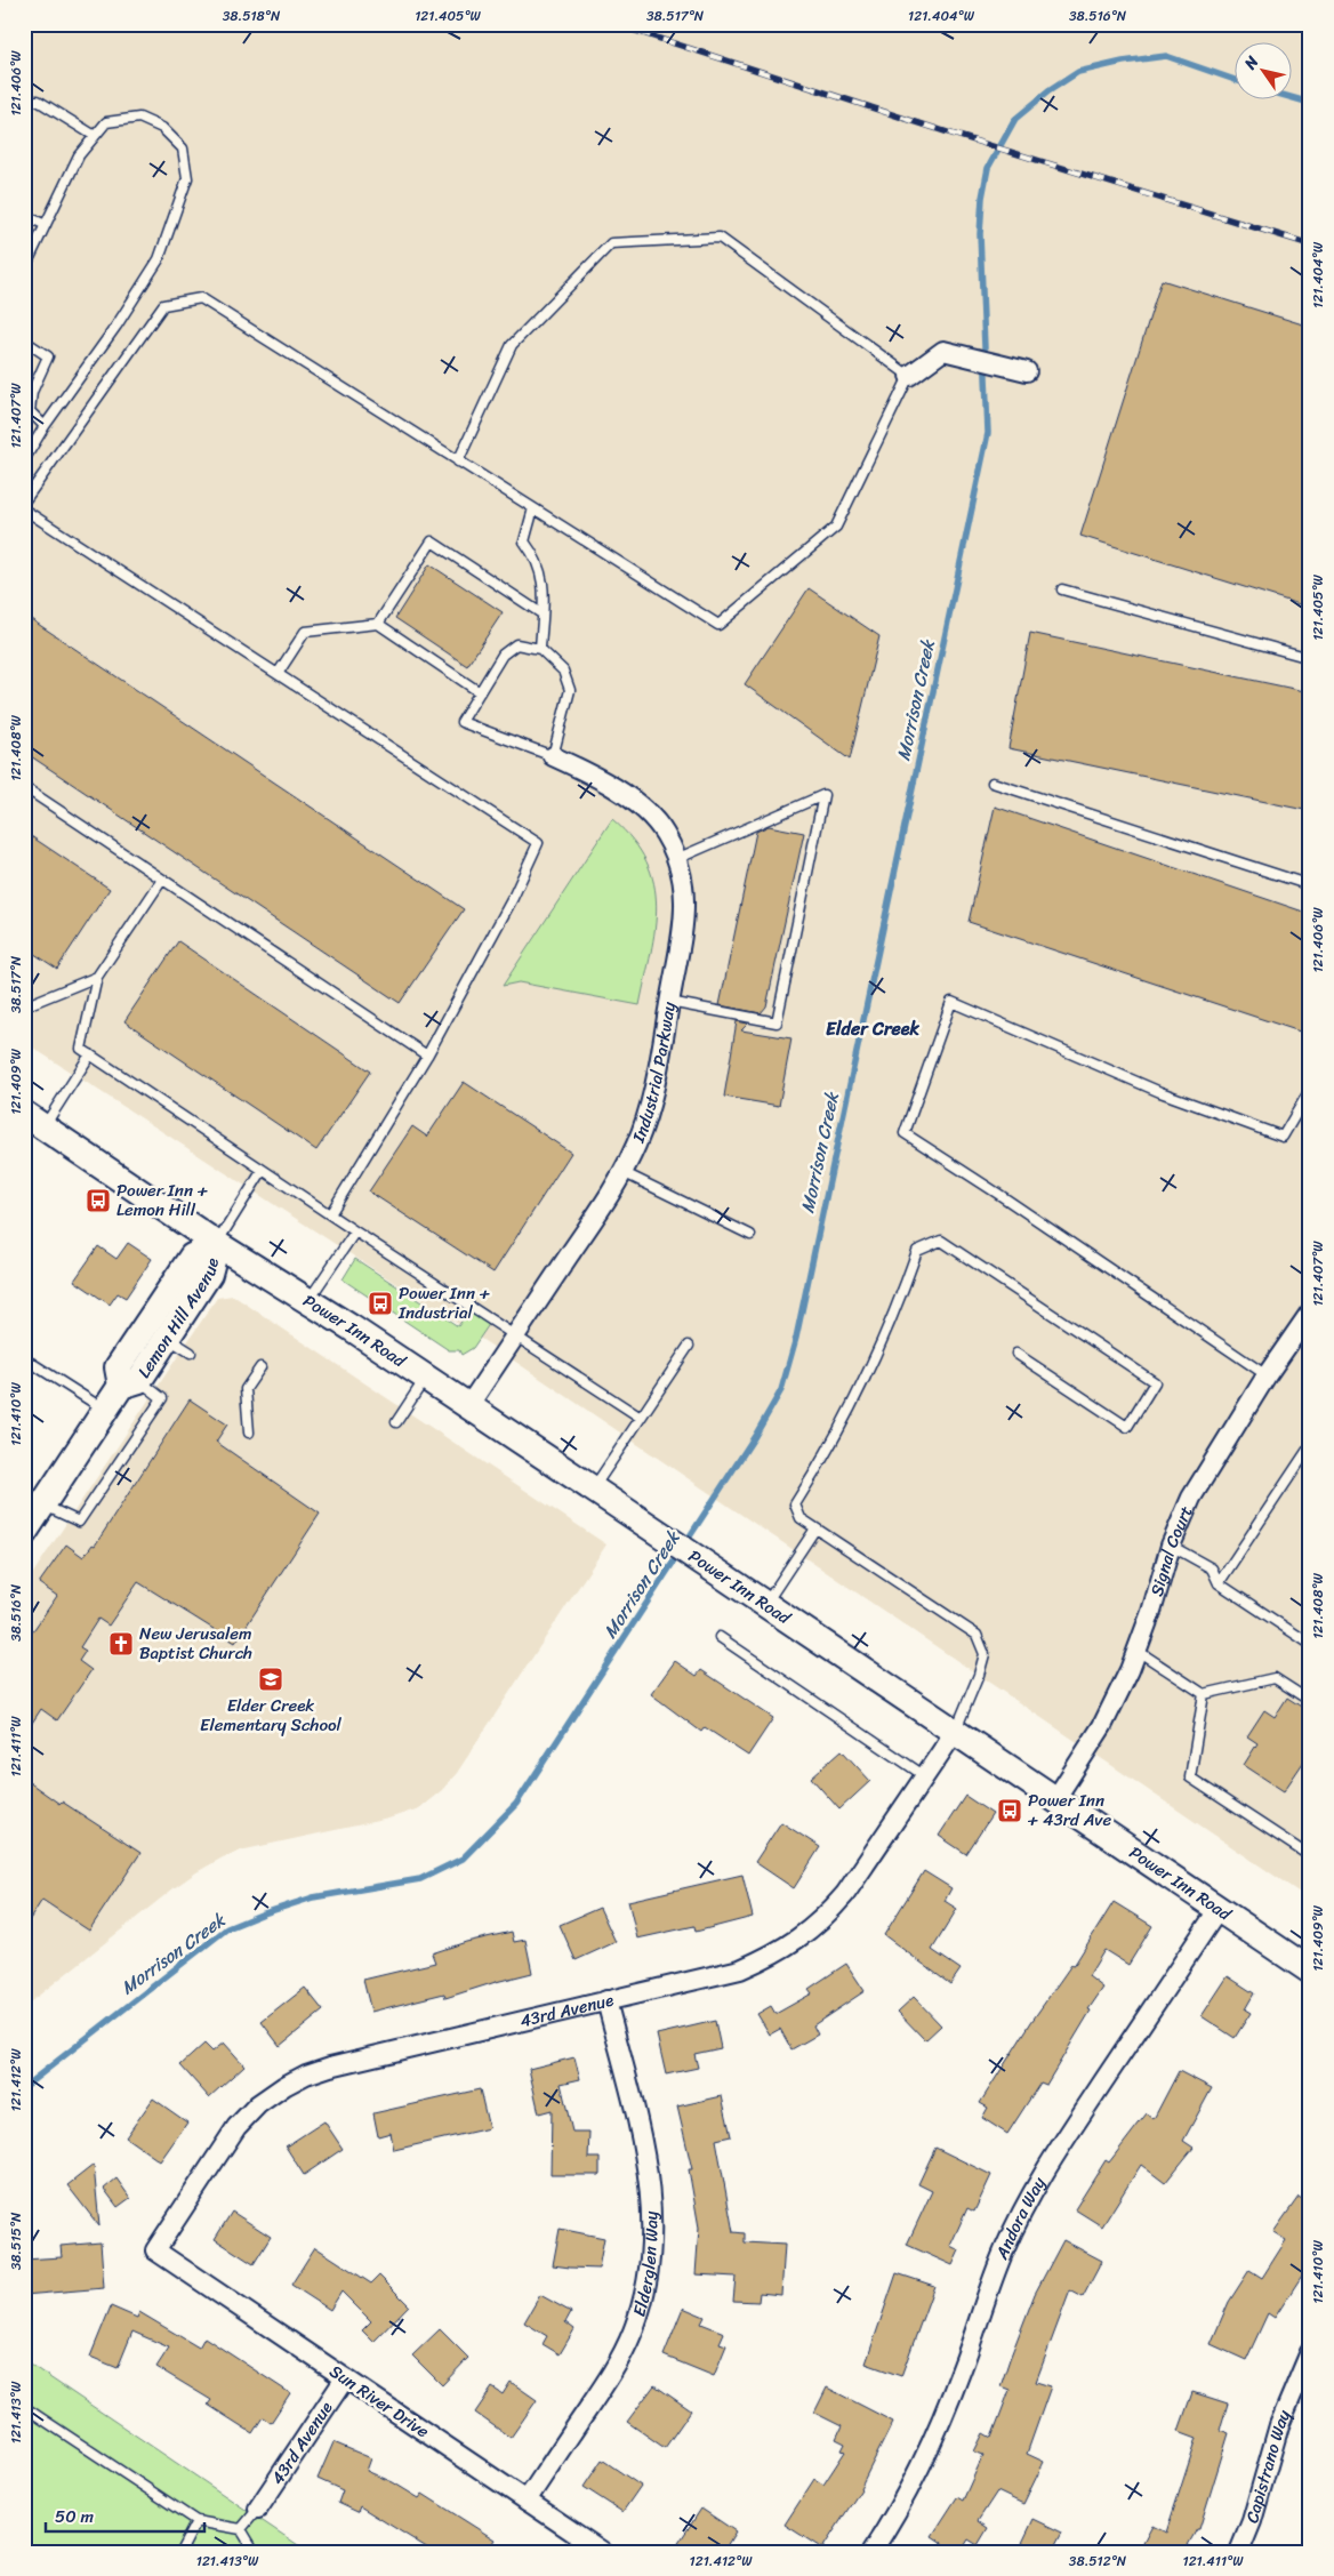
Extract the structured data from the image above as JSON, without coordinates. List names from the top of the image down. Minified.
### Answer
{"streets":{"main road":["Lemon Hill Avenue","Power Inn Road"],"street":["Industrial Parkway","Signal Court","43rd Avenue","Andora Way","Elderglen Way","Sun River Drive","Capistrano Way"]},"crossings":[["Industrial Parkway","Power Inn Road"],["Lemon Hill Avenue","Power Inn Road"],["Power Inn Road","Signal Court"],["Power Inn Road","43rd Avenue"],["Power Inn Road","Andora Way"],["43rd Avenue","Elderglen Way"],["43rd Avenue","Sun River Drive"],["Elderglen Way","Sun River Drive"]],"districts":["Elder Creek"],"water":["Morrison Creek"],"places":{"bus stop":["Power Inn + Lemon Hill","Power Inn + Industrial","Power Inn + 43rd Ave"],"church":["New Jerusalem Baptist Church"],"school or university":["Elder Creek Elementary School"]},"scale_bar":"50 m","north":"top left","coordinates":["38.518°N","121.405°W","38.517°N","121.404°W","38.516°N","121.406°W","121.407°W","121.408°W","121.409°W","121.410°W","121.411°W","121.412°W","38.515°N","121.413°W","38.512°N"]}
